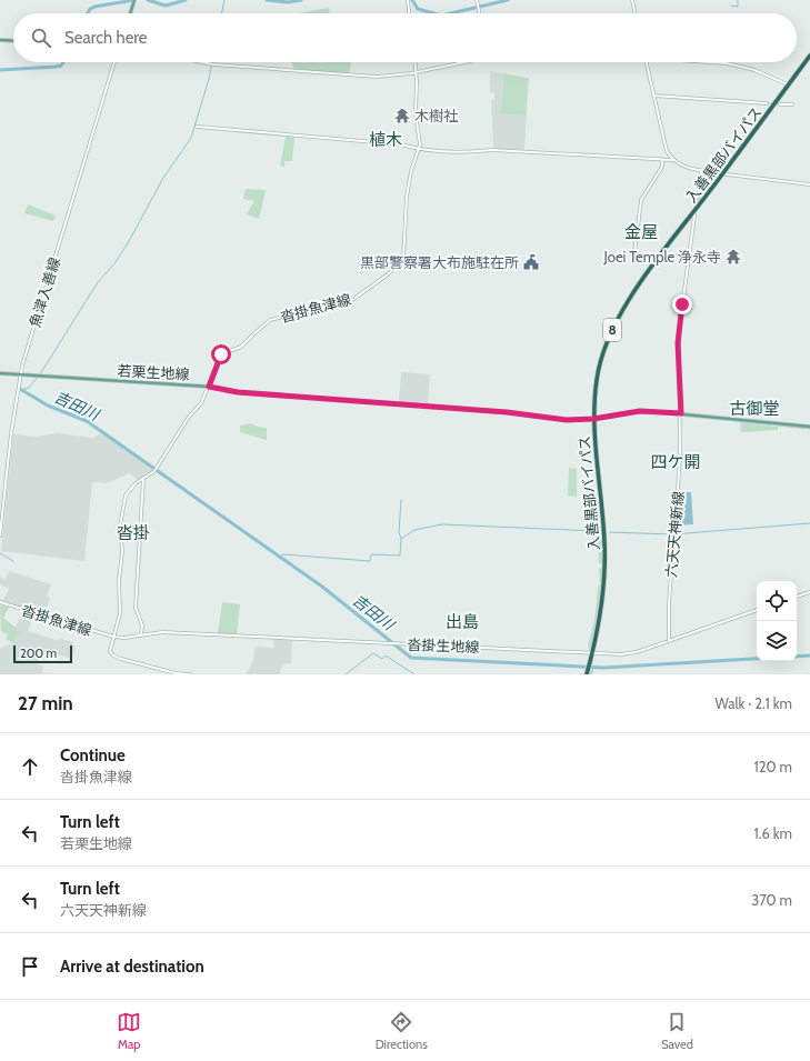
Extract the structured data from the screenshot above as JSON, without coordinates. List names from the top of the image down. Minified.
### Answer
{"streets":{"highway":["入善黒部バイパス","8"],"main road":["魚津入善線","沓掛魚津線","若栗生地線","六天天神新線","沓掛生地線"]},"crossings":[["入善黒部バイパス","若栗生地線"],["入善黒部バイパス","沓掛生地線"],["魚津入善線","若栗生地線"],["沓掛魚津線","若栗生地線"],["沓掛魚津線","沓掛生地線"],["若栗生地線","六天天神新線"],["六天天神新線","沓掛生地線"]],"districts":["植木","金屋","古御堂","四ケ開","沓掛","出島"],"water":["吉田川"],"places":{"temple":["木樹社","Joei Temple 浄永寺"],"public building":["黒部警察署大布施駐在所"]},"scale_bar":"200 m","page":{"search":"Search here","scale":"200 m","heading":["27 min","Walk · 2.1 km"],"list":[["Continue","沓掛魚津線","120 m"],["Turn left","若栗生地線","1.6 km"],["Turn left","六天天神新線","370 m"],"Arrive at destination"],"nav":["Map","Directions","Saved"]}}
